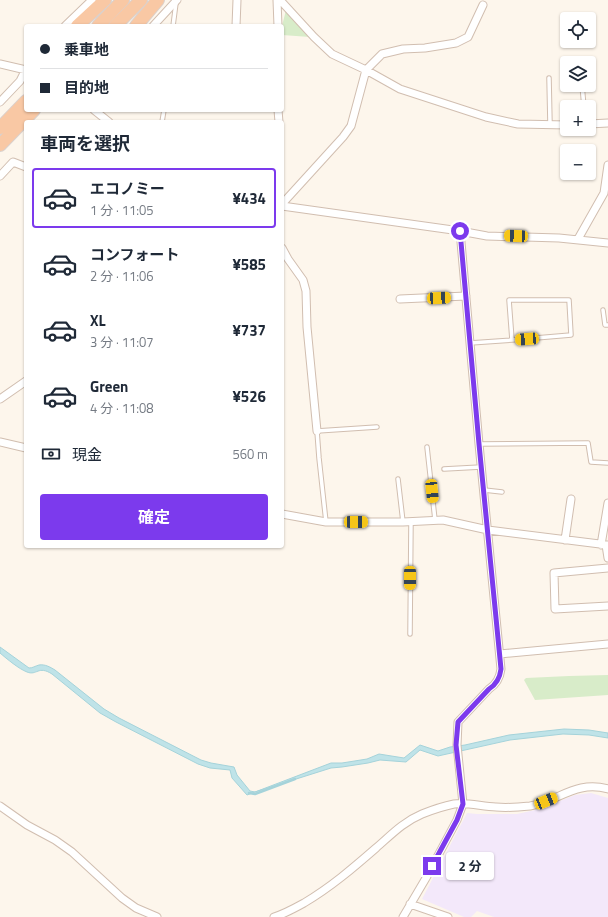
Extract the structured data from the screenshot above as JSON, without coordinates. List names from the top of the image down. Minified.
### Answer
{"page":{"map_buttons":["+","−"],"banner":["乗車地","目的地"],"heading":"車両を選択","list":[{"name":"エコノミー","note":"1 分 · 11:05","value":"¥434"},{"name":"コンフォート","note":"2 分 · 11:06","value":"¥585"},{"name":"XL","note":"3 分 · 11:07","value":"¥737"},{"name":"Green","note":"4 分 · 11:08","value":"¥526"}],"pay":["現金","560 m"],"buttons":"確定","bubble":"2 分"}}
